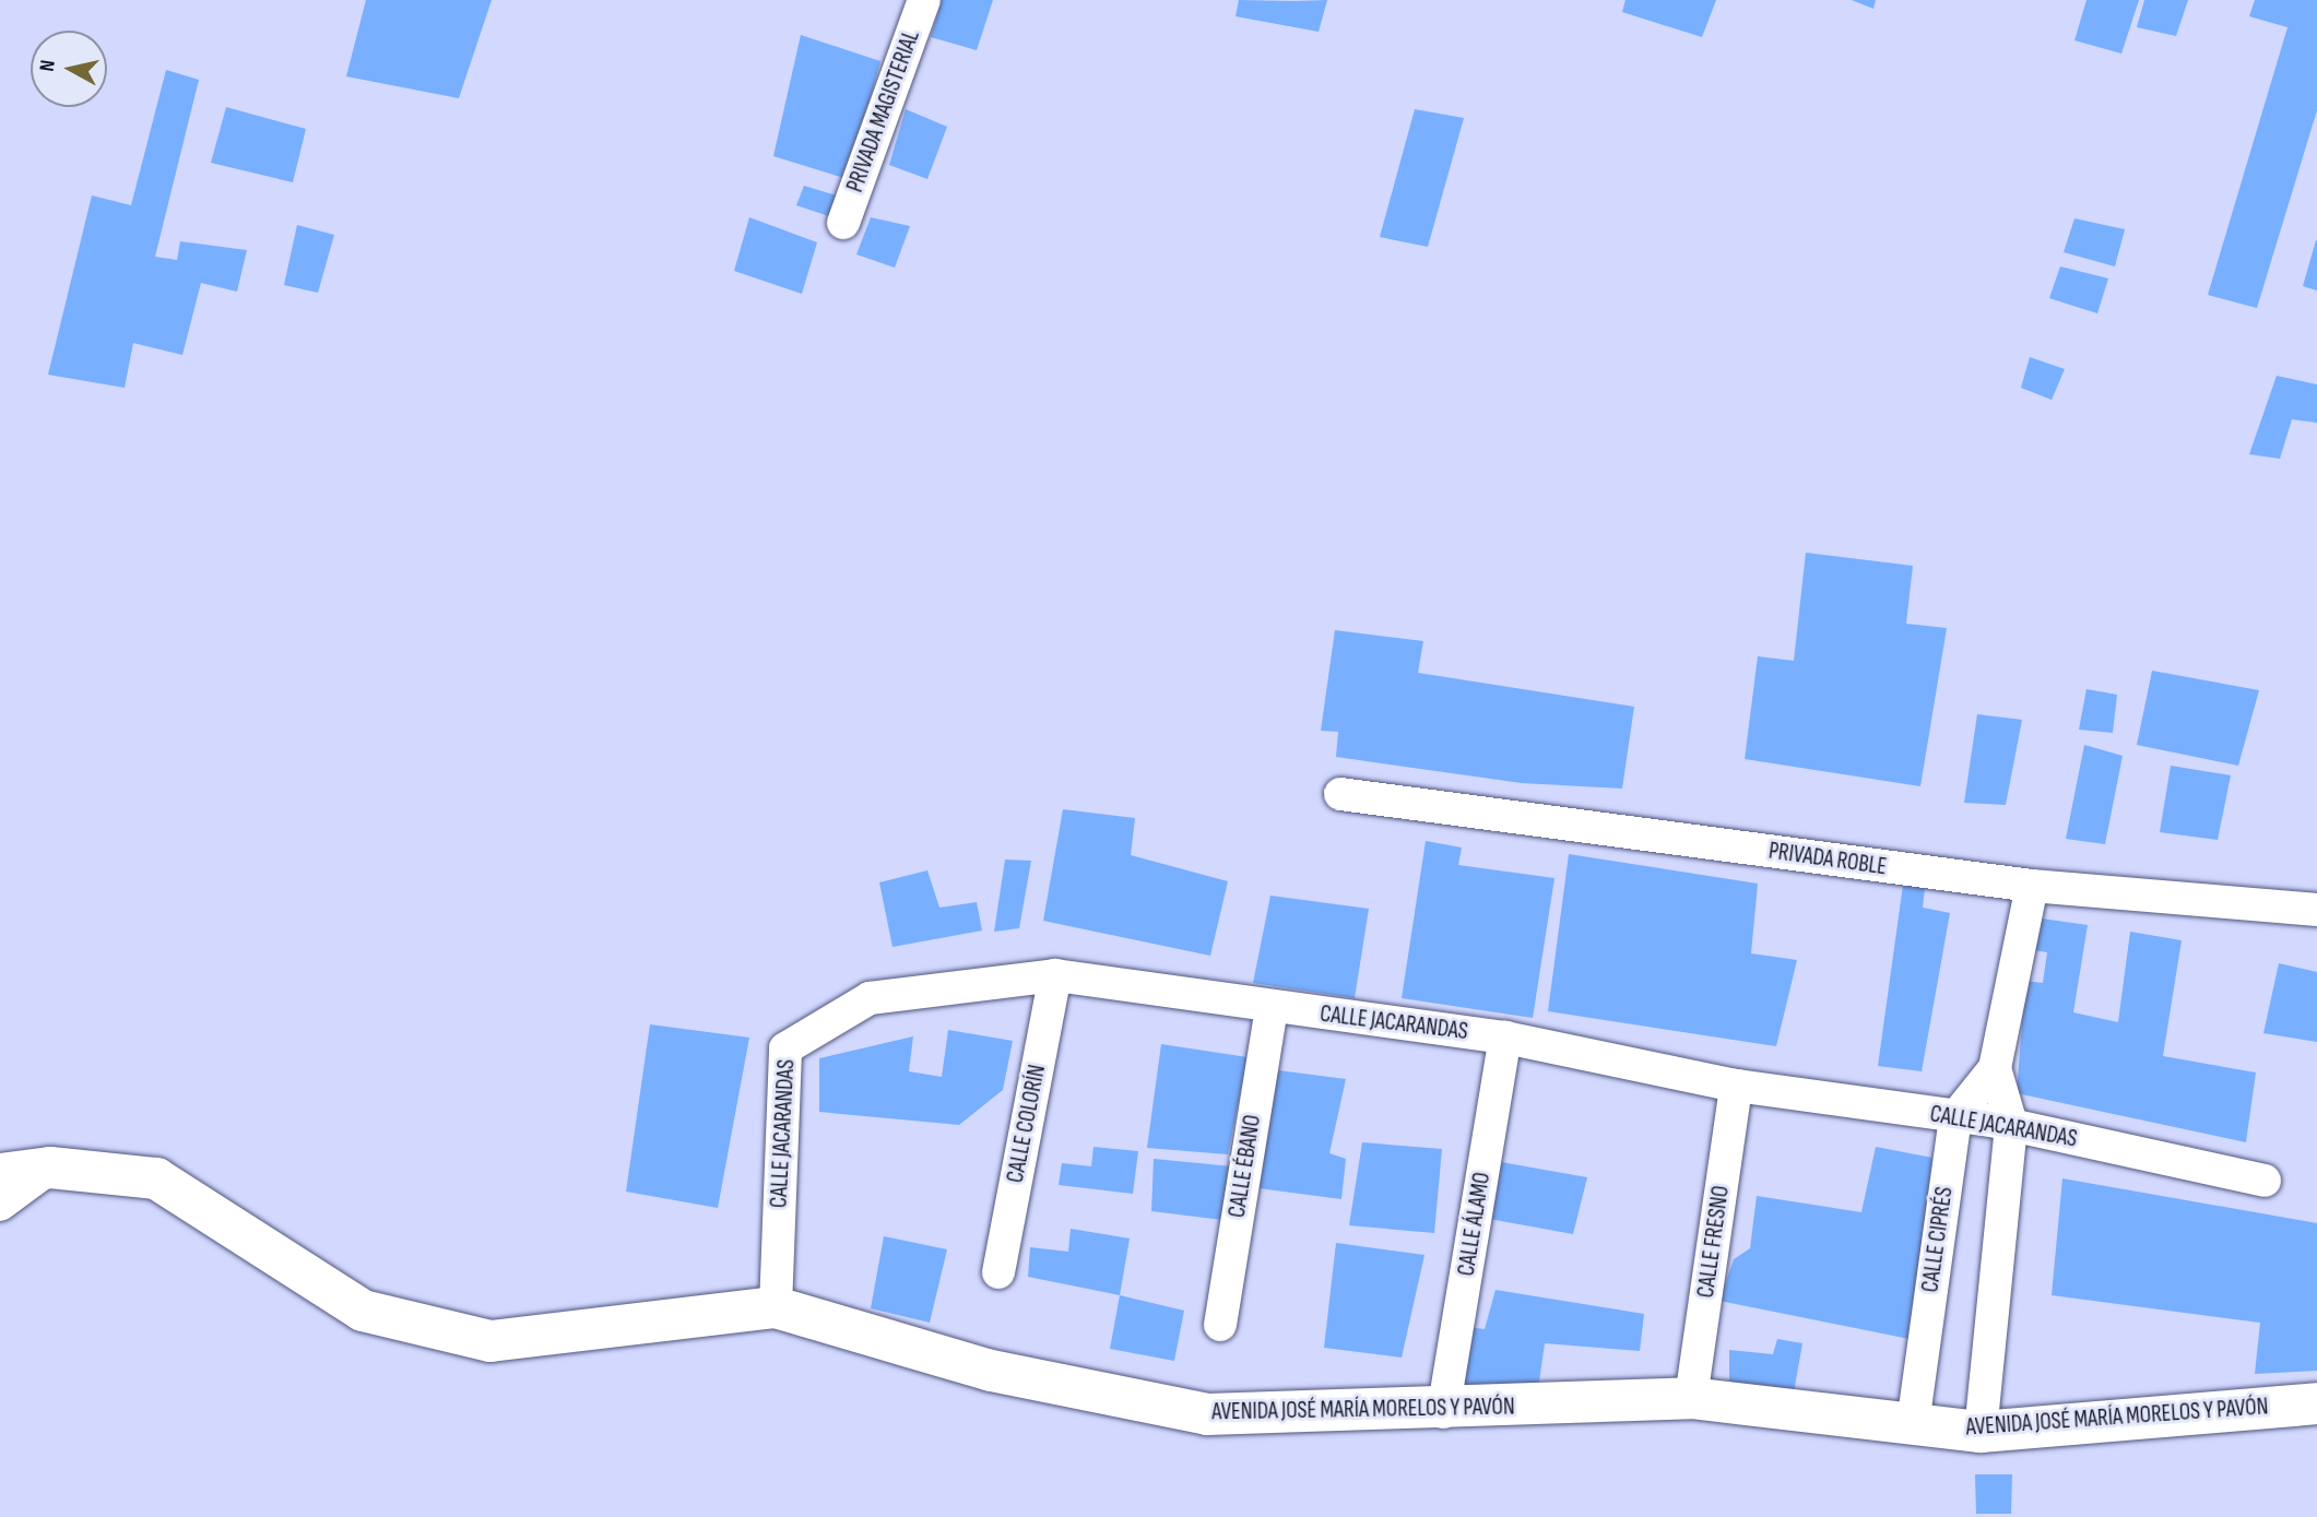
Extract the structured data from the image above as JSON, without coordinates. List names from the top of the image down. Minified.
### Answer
{"streets":{"main road":["AVENIDA JOSÉ MARÍA MORELOS Y PAVÓN"],"street":["PRIVADA MAGISTERIAL","PRIVADA ROBLE","CALLE JACARANDAS","CALLE COLORÍN","CALLE ÉBANO","CALLE ÁLAMO","CALLE CIPRÉS","CALLE FRESNO"]},"crossings":[["PRIVADA ROBLE","CALLE CIPRÉS"],["CALLE JACARANDAS","CALLE COLORÍN"],["CALLE JACARANDAS","CALLE ÉBANO"],["CALLE JACARANDAS","CALLE ÁLAMO"],["CALLE JACARANDAS","CALLE CIPRÉS"],["CALLE JACARANDAS","CALLE FRESNO"],["CALLE JACARANDAS","AVENIDA JOSÉ MARÍA MORELOS Y PAVÓN"],["CALLE ÁLAMO","AVENIDA JOSÉ MARÍA MORELOS Y PAVÓN"],["CALLE CIPRÉS","AVENIDA JOSÉ MARÍA MORELOS Y PAVÓN"],["CALLE FRESNO","AVENIDA JOSÉ MARÍA MORELOS Y PAVÓN"]],"north":"left"}
